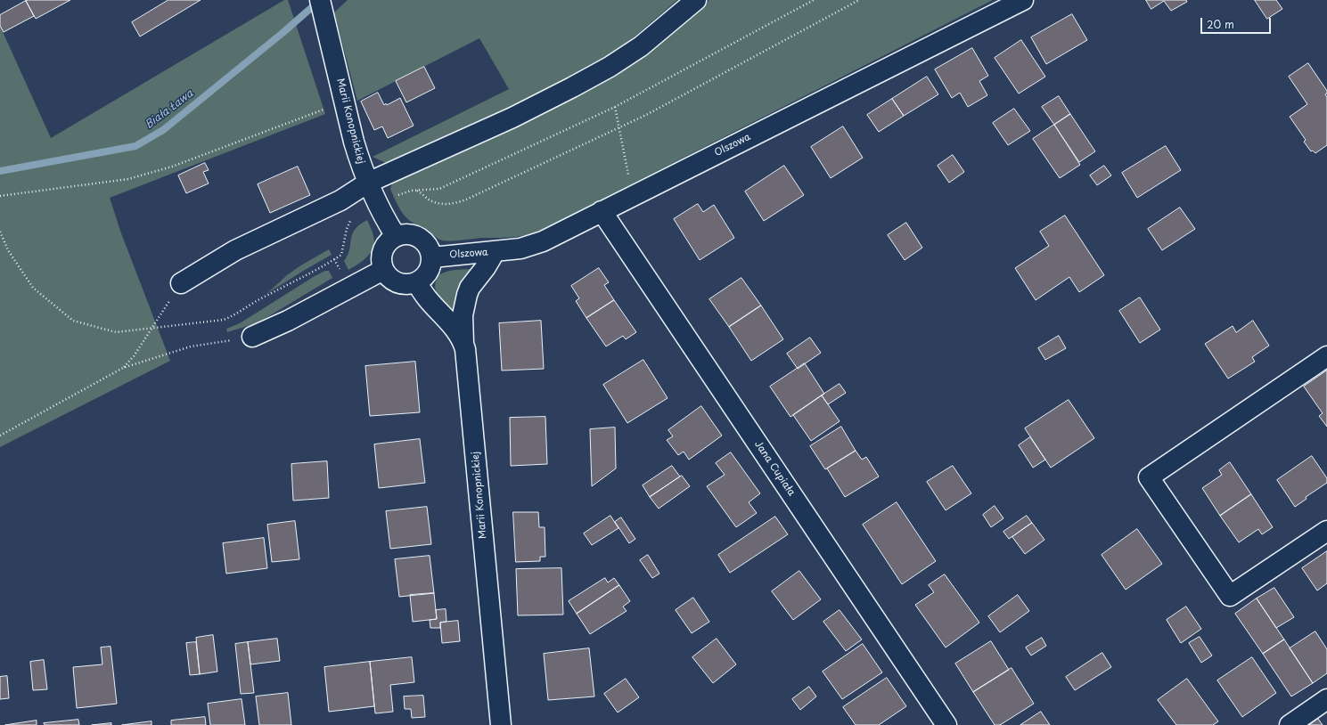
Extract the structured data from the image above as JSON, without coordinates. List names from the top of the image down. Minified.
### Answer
{"streets":{"street":["Marii Konopnickiej","Olszowa","Jana Cupiała"]},"crossings":[["Marii Konopnickiej","Olszowa"],["Olszowa","Jana Cupiała"]],"water":["Biała Ława"],"scale_bar":"20 m"}
